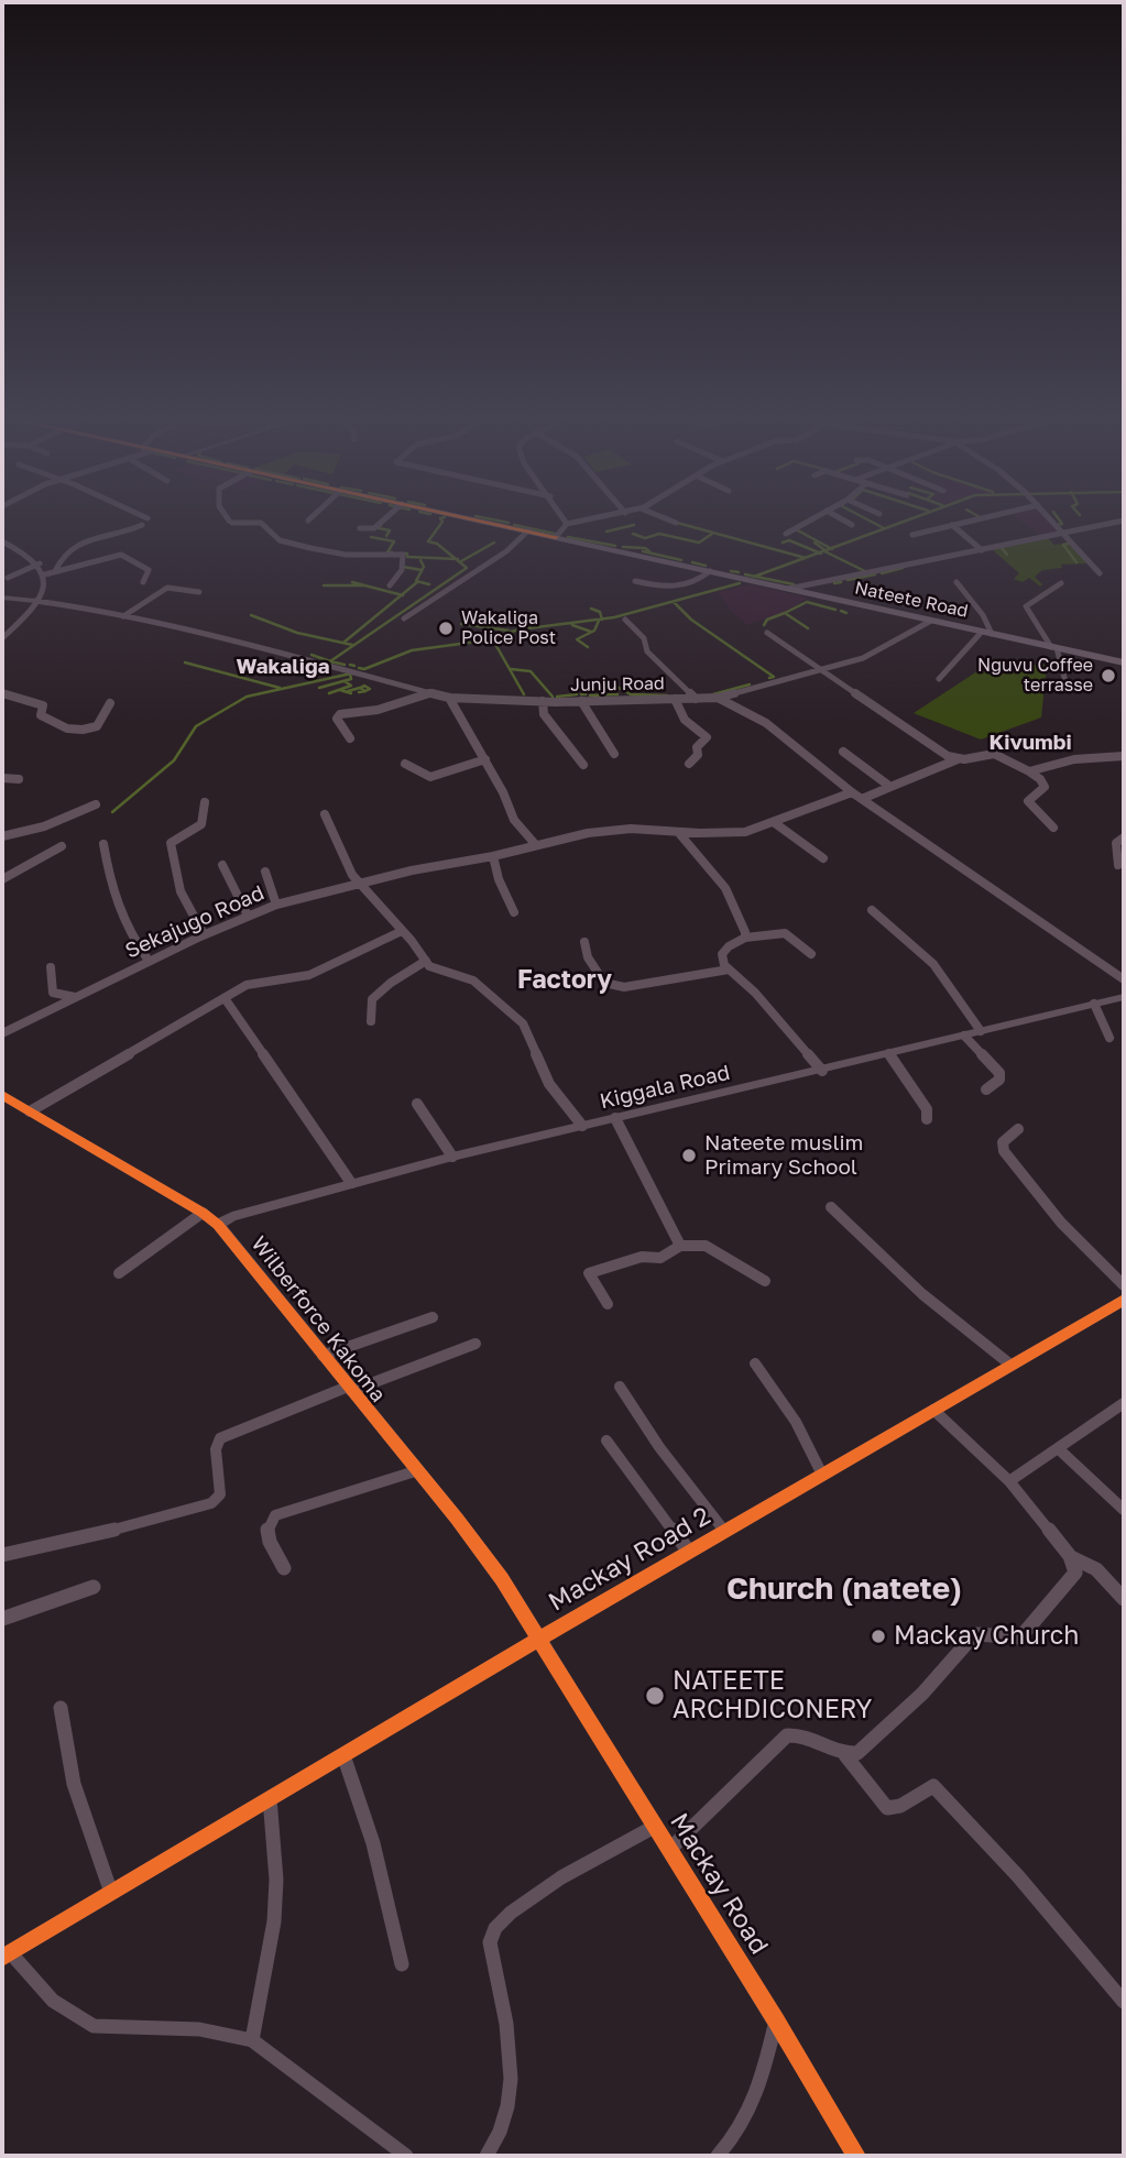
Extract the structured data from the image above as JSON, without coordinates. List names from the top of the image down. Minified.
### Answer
{"streets":{"main road":["Nateete Road"],"street":["Junju Road","Sekajugo Road","Kiggala Road","Wilberforce Kakoma","Mackay Road 2","Mackay Road"]},"crossings":[["Nateete Road","Junju Road"],["Kiggala Road","Wilberforce Kakoma"],["Wilberforce Kakoma","Mackay Road 2"],["Wilberforce Kakoma","Mackay Road"],["Mackay Road 2","Mackay Road"]],"districts":["Wakaliga","Kivumbi","Factory","Church (natete)"],"places":["Wakaliga Police Post","Nguvu Coffee terrasse","Nateete muslim Primary School","Mackay Church","NATEETE ARCHDICONERY"]}
